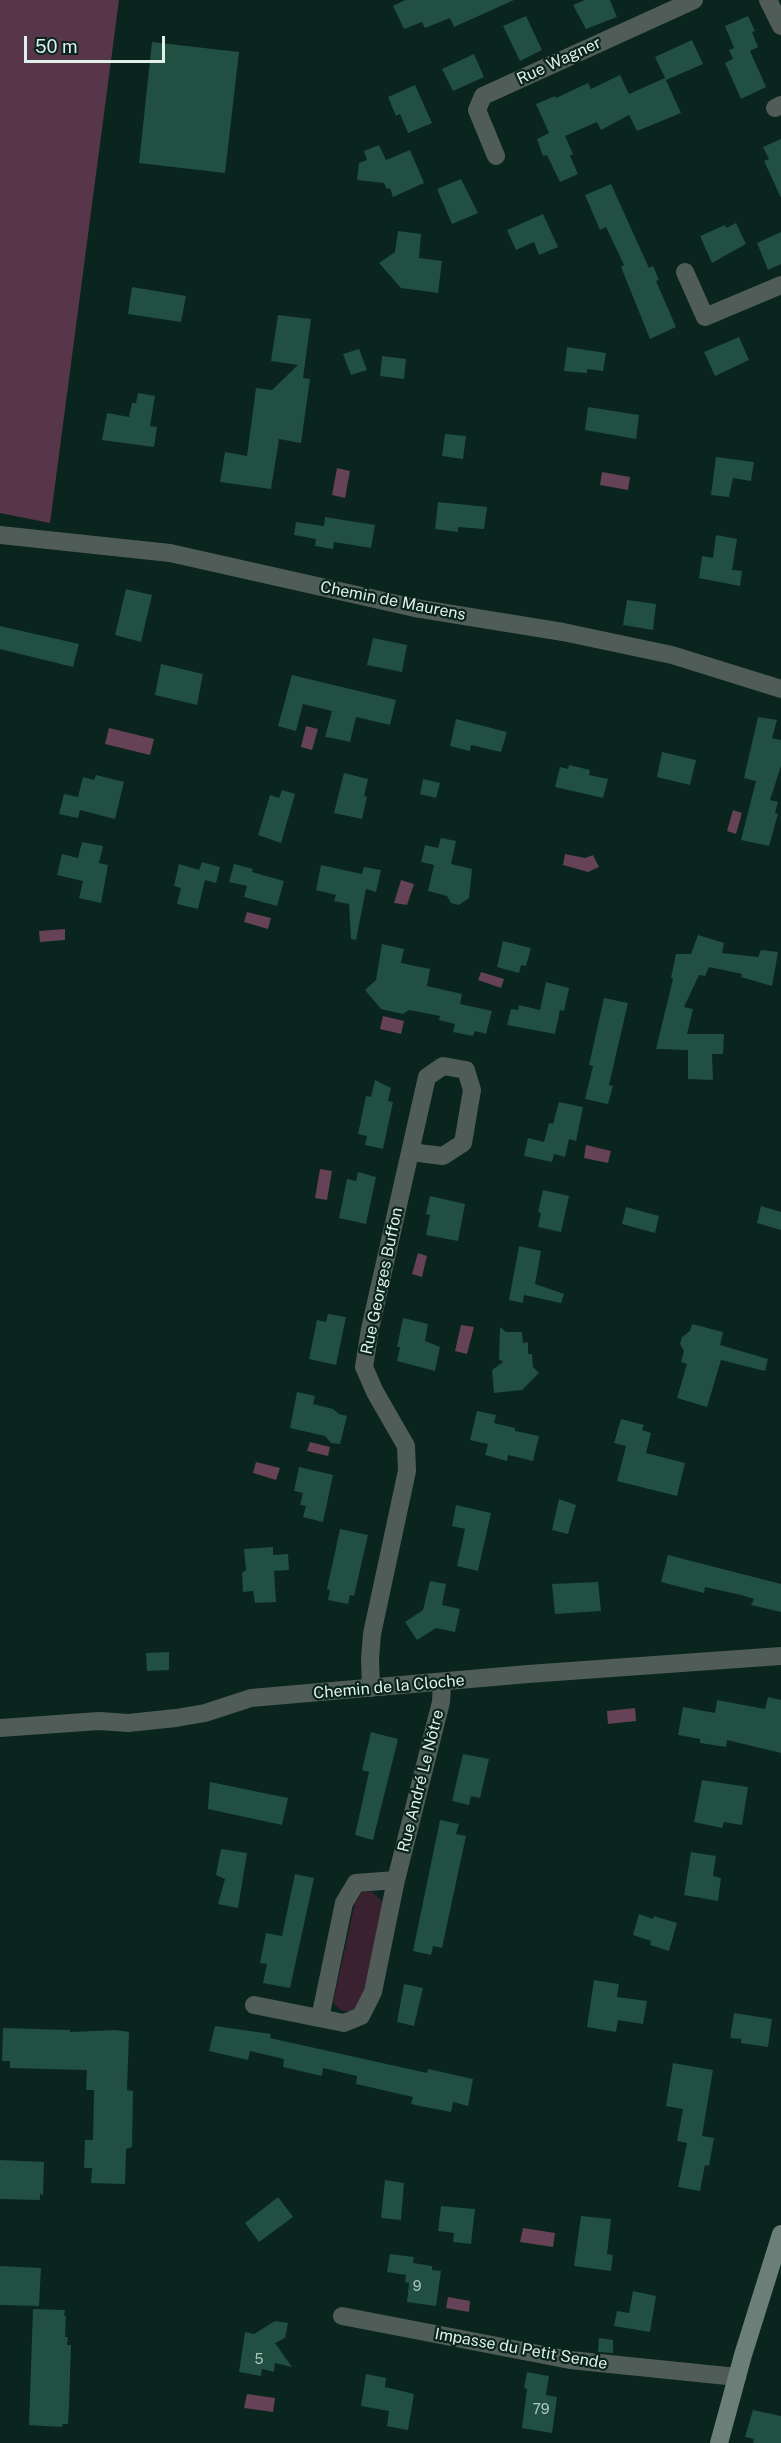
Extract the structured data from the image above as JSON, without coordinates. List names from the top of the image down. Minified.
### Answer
{"streets":{"street":["Rue Wagner","Chemin de Maurens","Rue Georges Buffon","Chemin de la Cloche","Rue André Le Nôtre","Impasse du Petit Sende"]},"crossings":[["Rue Georges Buffon","Chemin de la Cloche"],["Chemin de la Cloche","Rue André Le Nôtre"]],"house_numbers":["9","5","79"],"scale_bar":"50 m"}
